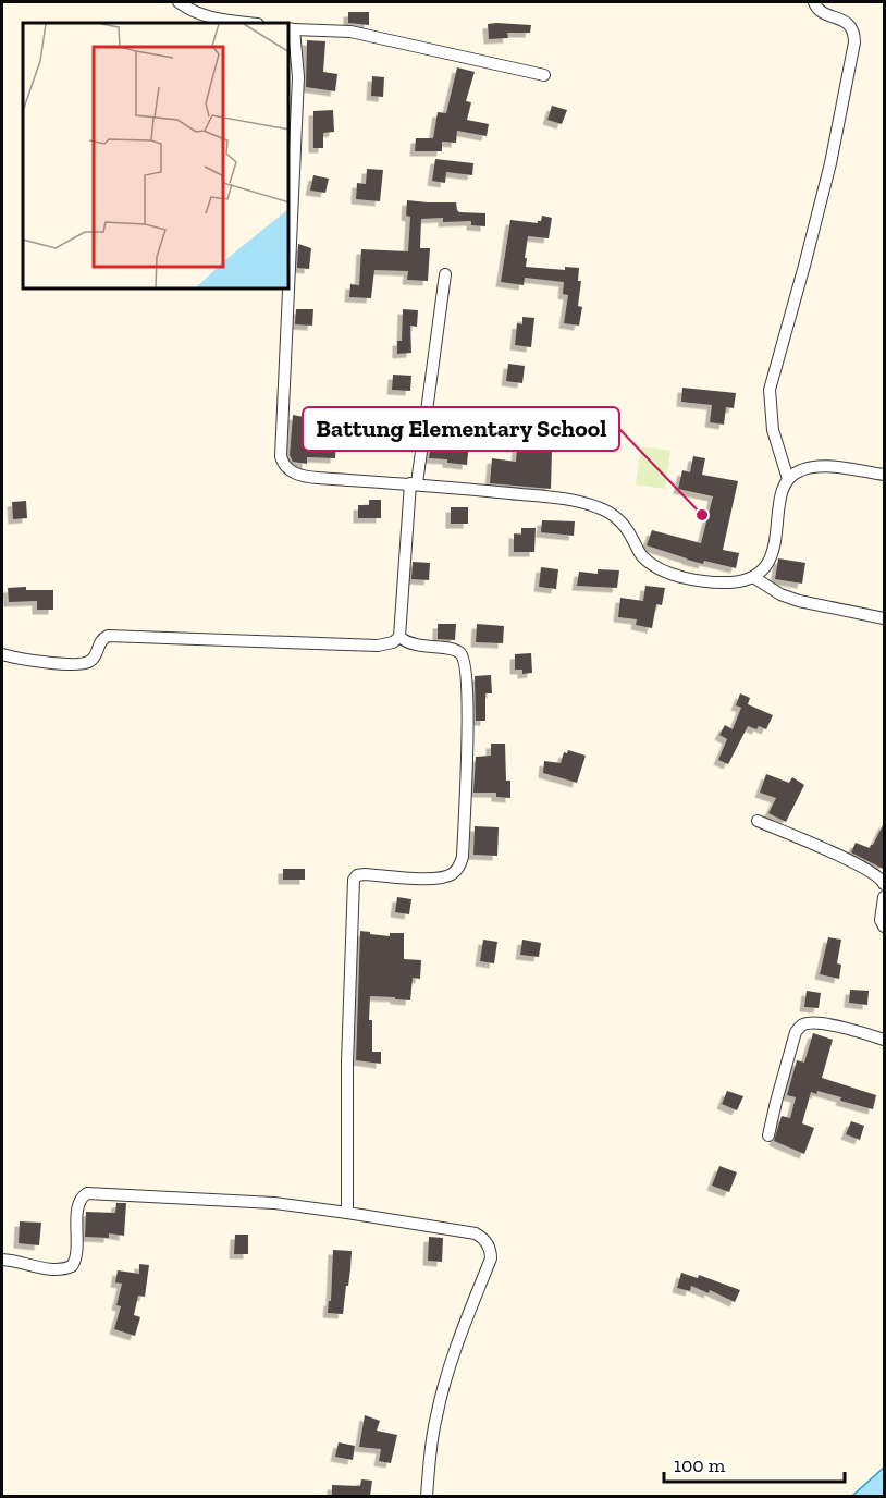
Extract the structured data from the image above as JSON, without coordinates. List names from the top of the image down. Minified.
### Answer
{"places":["Battung Elementary School"],"scale_bar":"100 m"}
